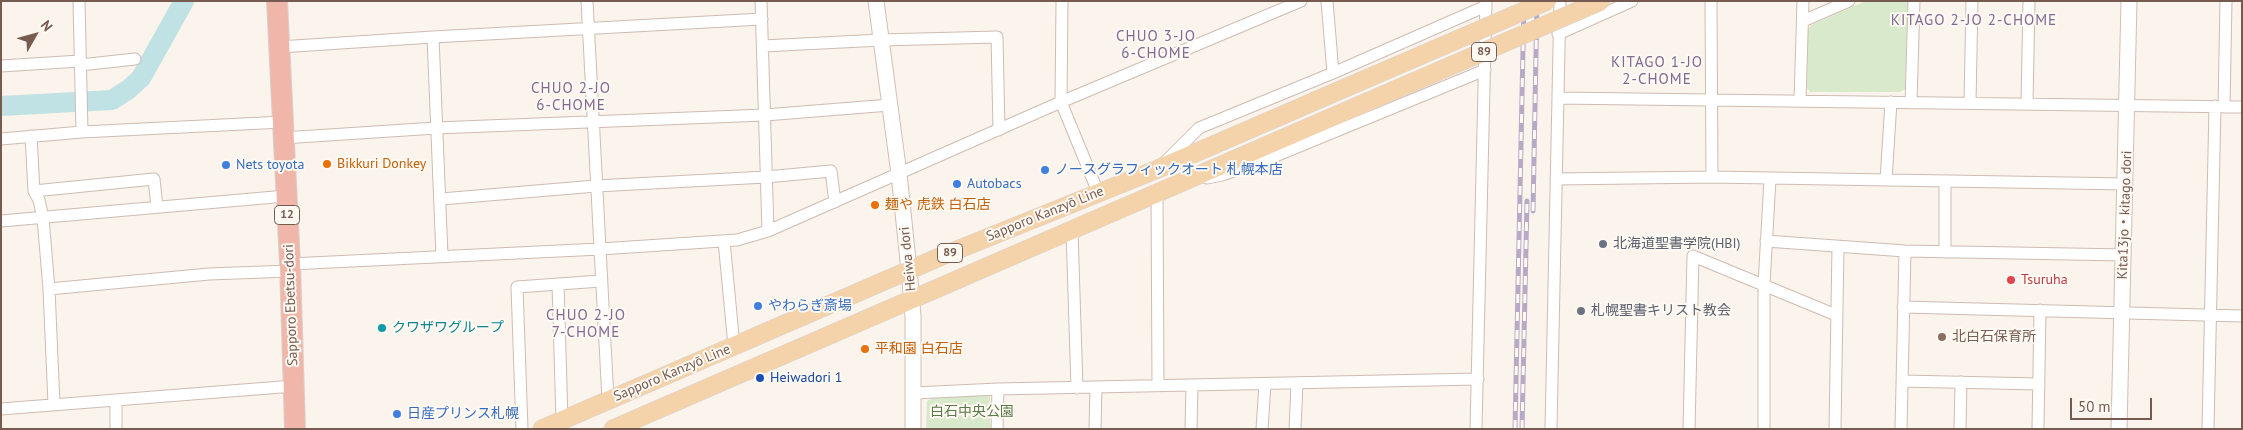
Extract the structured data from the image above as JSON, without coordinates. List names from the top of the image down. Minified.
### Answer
{"streets":{"highway":["12","Sapporo Ebetsu-dori"],"main road":["89","Sapporo Kanzyō Line"],"street":["Kita13jo・kitago dori","Heiwa dori"]},"crossings":[["Sapporo Kanzyō Line","Heiwa dori"]],"districts":["KITAGO 2-JO 2-CHOME","CHUO 3-JO 6-CHOME","KITAGO 1-JO 2-CHOME","CHUO 2-JO 6-CHOME","CHUO 2-JO 7-CHOME"],"parks":["白石中央公園"],"places":["Bikkuri Donkey","Nets toyota","ノースグラフィックオート 札幌本店","Autobacs","麺や 虎鉄 白石店","北海道聖書学院(HBI)","Tsuruha","やわらぎ斎場","札幌聖書キリスト教会","クワザワグループ","北白石保育所","平和園 白石店","Heiwadori 1","日産プリンス札幌"],"scale_bar":"50 m","north":"top right"}
